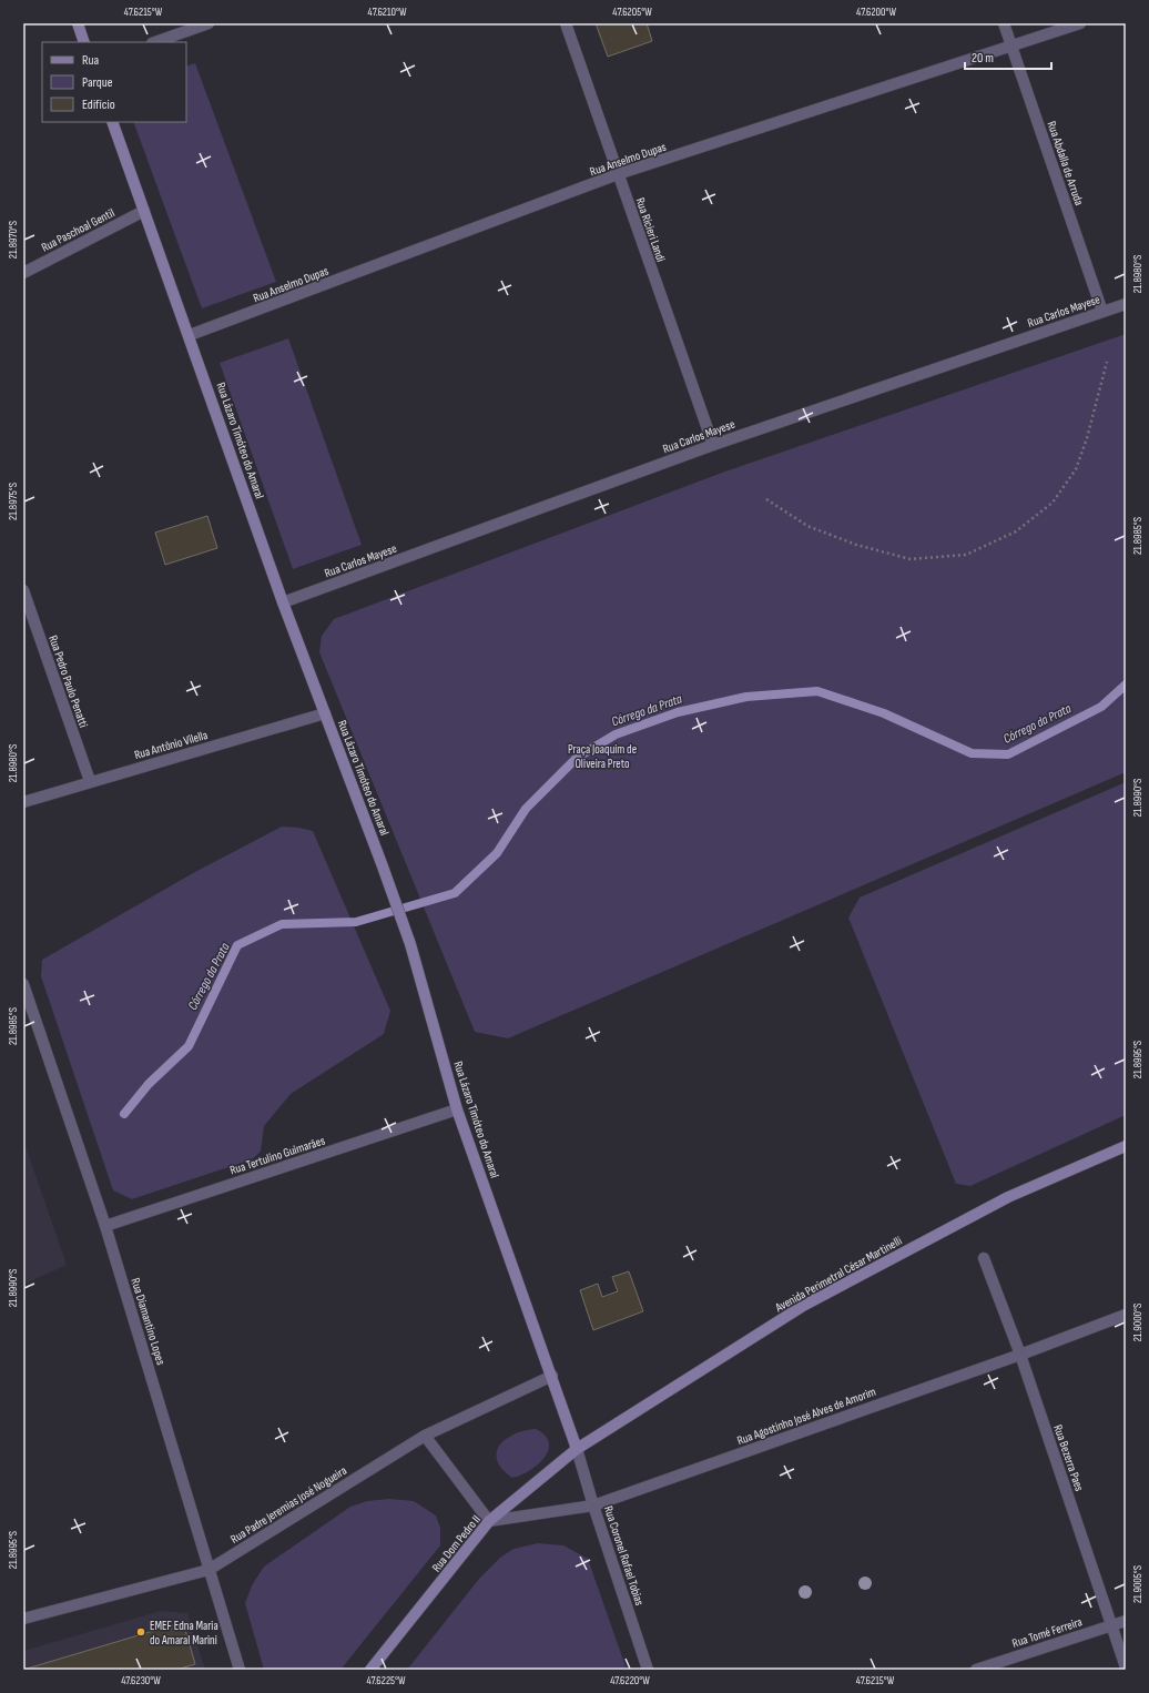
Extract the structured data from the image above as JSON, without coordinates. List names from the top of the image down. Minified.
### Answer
{"streets":{"main road":["Rua Lázaro Timóteo do Amaral","Avenida Perimetral César Martinelli","Rua Dom Pedro II"],"street":["Rua Anselmo Dupas","Rua Abdalla de Arruda","Rua Paschoal Gentil","Rua Ricieri Landi","Rua Carlos Mayese","Rua Pedro Paulo Penatti","Rua Antônio Vilella","Rua Tertulino Guimarães","Rua Diamantino Lopes","Rua Agostinho José Alves de Amorim","Rua Bezerra Paes","Rua Padre Jeremias José Nogueira","Rua Coronel Rafael Tobias","Rua Tomé Ferreira"]},"crossings":[["Rua Anselmo Dupas","Rua Abdalla de Arruda"],["Rua Anselmo Dupas","Rua Ricieri Landi"],["Rua Anselmo Dupas","Rua Lázaro Timóteo do Amaral"],["Rua Abdalla de Arruda","Rua Carlos Mayese"],["Rua Paschoal Gentil","Rua Lázaro Timóteo do Amaral"],["Rua Ricieri Landi","Rua Carlos Mayese"],["Rua Carlos Mayese","Rua Lázaro Timóteo do Amaral"],["Rua Lázaro Timóteo do Amaral","Rua Antônio Vilella"],["Rua Lázaro Timóteo do Amaral","Rua Tertulino Guimarães"],["Rua Lázaro Timóteo do Amaral","Avenida Perimetral César Martinelli"],["Rua Lázaro Timóteo do Amaral","Rua Padre Jeremias José Nogueira"],["Rua Lázaro Timóteo do Amaral","Rua Dom Pedro II"],["Rua Lázaro Timóteo do Amaral","Rua Coronel Rafael Tobias"],["Rua Pedro Paulo Penatti","Rua Antônio Vilella"],["Rua Tertulino Guimarães","Rua Diamantino Lopes"],["Avenida Perimetral César Martinelli","Rua Dom Pedro II"],["Avenida Perimetral César Martinelli","Rua Coronel Rafael Tobias"],["Rua Diamantino Lopes","Rua Padre Jeremias José Nogueira"],["Rua Agostinho José Alves de Amorim","Rua Bezerra Paes"],["Rua Agostinho José Alves de Amorim","Rua Dom Pedro II"],["Rua Agostinho José Alves de Amorim","Rua Coronel Rafael Tobias"],["Rua Bezerra Paes","Rua Tomé Ferreira"],["Rua Dom Pedro II","Rua Coronel Rafael Tobias"]],"water":["Córrego da Prata"],"parks":["Praça Joaquim de Oliveira Preto"],"places":["EMEF Edna Maria do Amaral Marini"],"legend":["Rua","Parque","Edifício"],"scale_bar":"20 m","coordinates":["47.6215°W","47.6210°W","47.6205°W","47.6200°W","21.8970°S","21.8980°S","21.8975°S","21.8985°S","21.8990°S","21.8995°S","21.9000°S","21.9005°S","47.6230°W","47.6225°W","47.6220°W"]}
